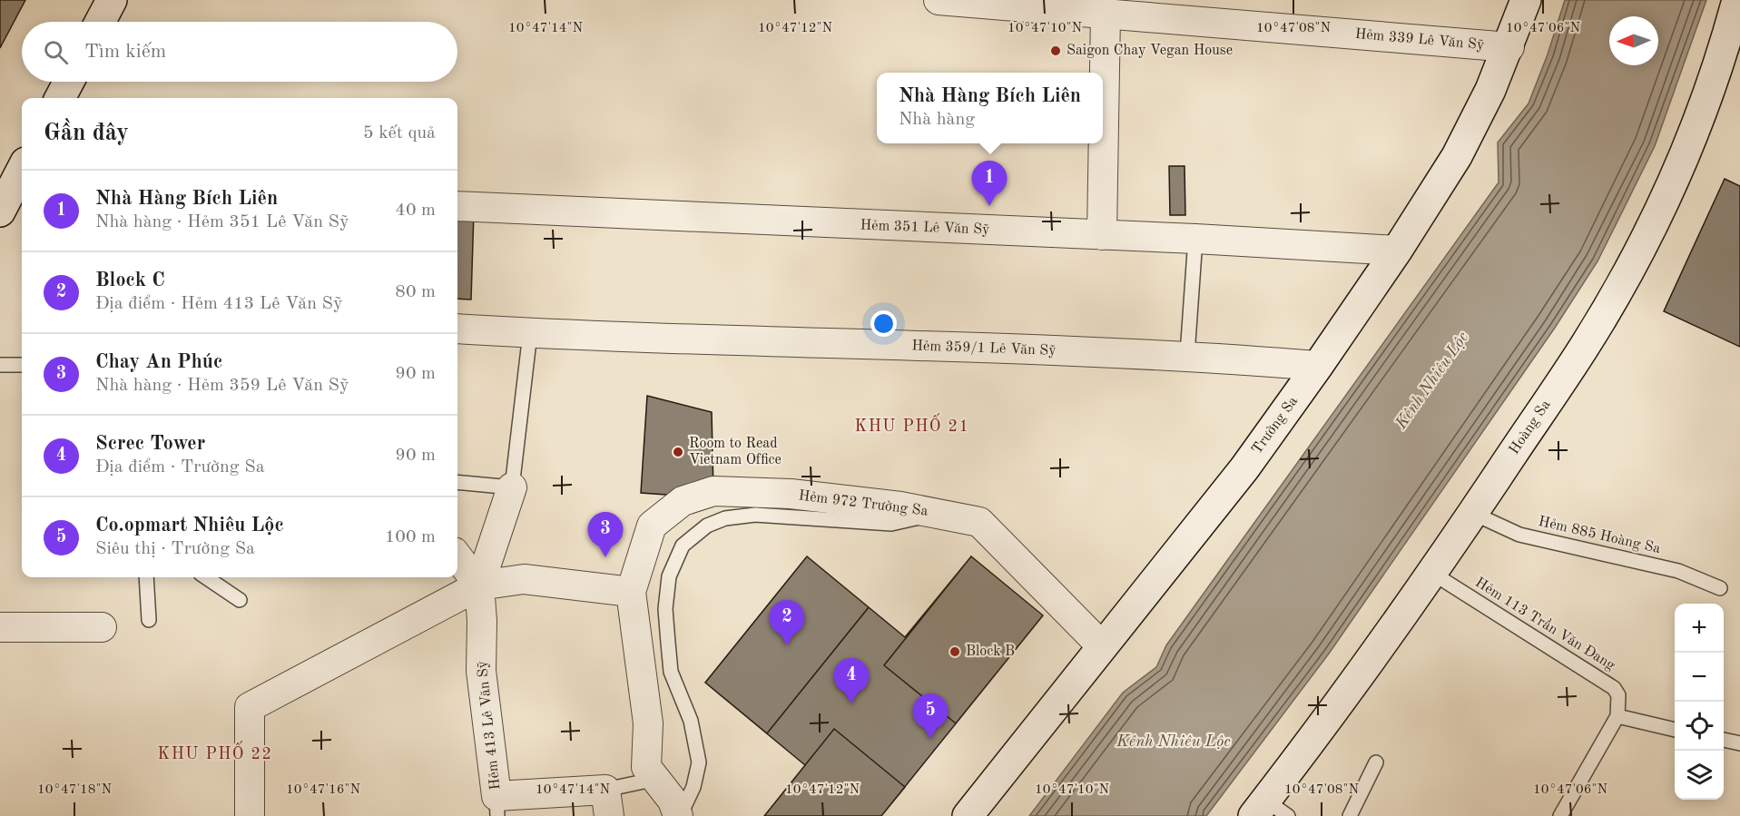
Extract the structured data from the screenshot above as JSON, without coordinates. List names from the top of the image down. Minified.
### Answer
{"streets":{"street":["Hẻm 339 Lê Văn Sỹ","Hẻm 351 Lê Văn Sỹ","Hẻm 359/1 Lê Văn Sỹ","Trường Sa","Hoàng Sa","Hẻm 972 Trường Sa","Hẻm 413 Lê Văn Sỹ"],"lane":["Hẻm 885 Hoàng Sa","Hẻm 113 Trần Văn Đang"]},"crossings":[["Hẻm 339 Lê Văn Sỹ","Trường Sa"],["Hẻm 351 Lê Văn Sỹ","Trường Sa"],["Hẻm 359/1 Lê Văn Sỹ","Trường Sa"],["Trường Sa","Hẻm 972 Trường Sa"],["Hoàng Sa","Hẻm 885 Hoàng Sa"],["Hoàng Sa","Hẻm 113 Trần Văn Đang"]],"districts":["KHU PHỐ 21","KHU PHỐ 22"],"water":["Kênh Nhiêu Lộc"],"places":["Saigon Chay Vegan House","Room to Read Vietnam Office","Block B"],"north":"left","page":{"search":"Tìm kiếm","popup":["Nhà Hàng Bích Liên","Nhà hàng"],"heading":["Gần đây","5 kết quả"],"pins":["1","3","2","4","5"],"list":[{"mark":"1","name":"Nhà Hàng Bích Liên","note":"Nhà hàng · Hẻm 351 Lê Văn Sỹ","value":"40 m"},{"mark":"2","name":"Block C","note":"Địa điểm · Hẻm 413 Lê Văn Sỹ","value":"80 m"},{"mark":"3","name":"Chay An Phúc","note":"Nhà hàng · Hẻm 359 Lê Văn Sỹ","value":"90 m"},{"mark":"4","name":"Screc Tower","note":"Địa điểm · Trường Sa","value":"90 m"},{"mark":"5","name":"Co.opmart Nhiêu Lộc","note":"Siêu thị · Trường Sa","value":"100 m"}],"map_buttons":["+","−"]},"coordinates":["10°47'14\"N","10°47'12\"N","10°47'10\"N","10°47'08\"N","10°47'06\"N","10°47'18\"N","10°47'16\"N"]}
